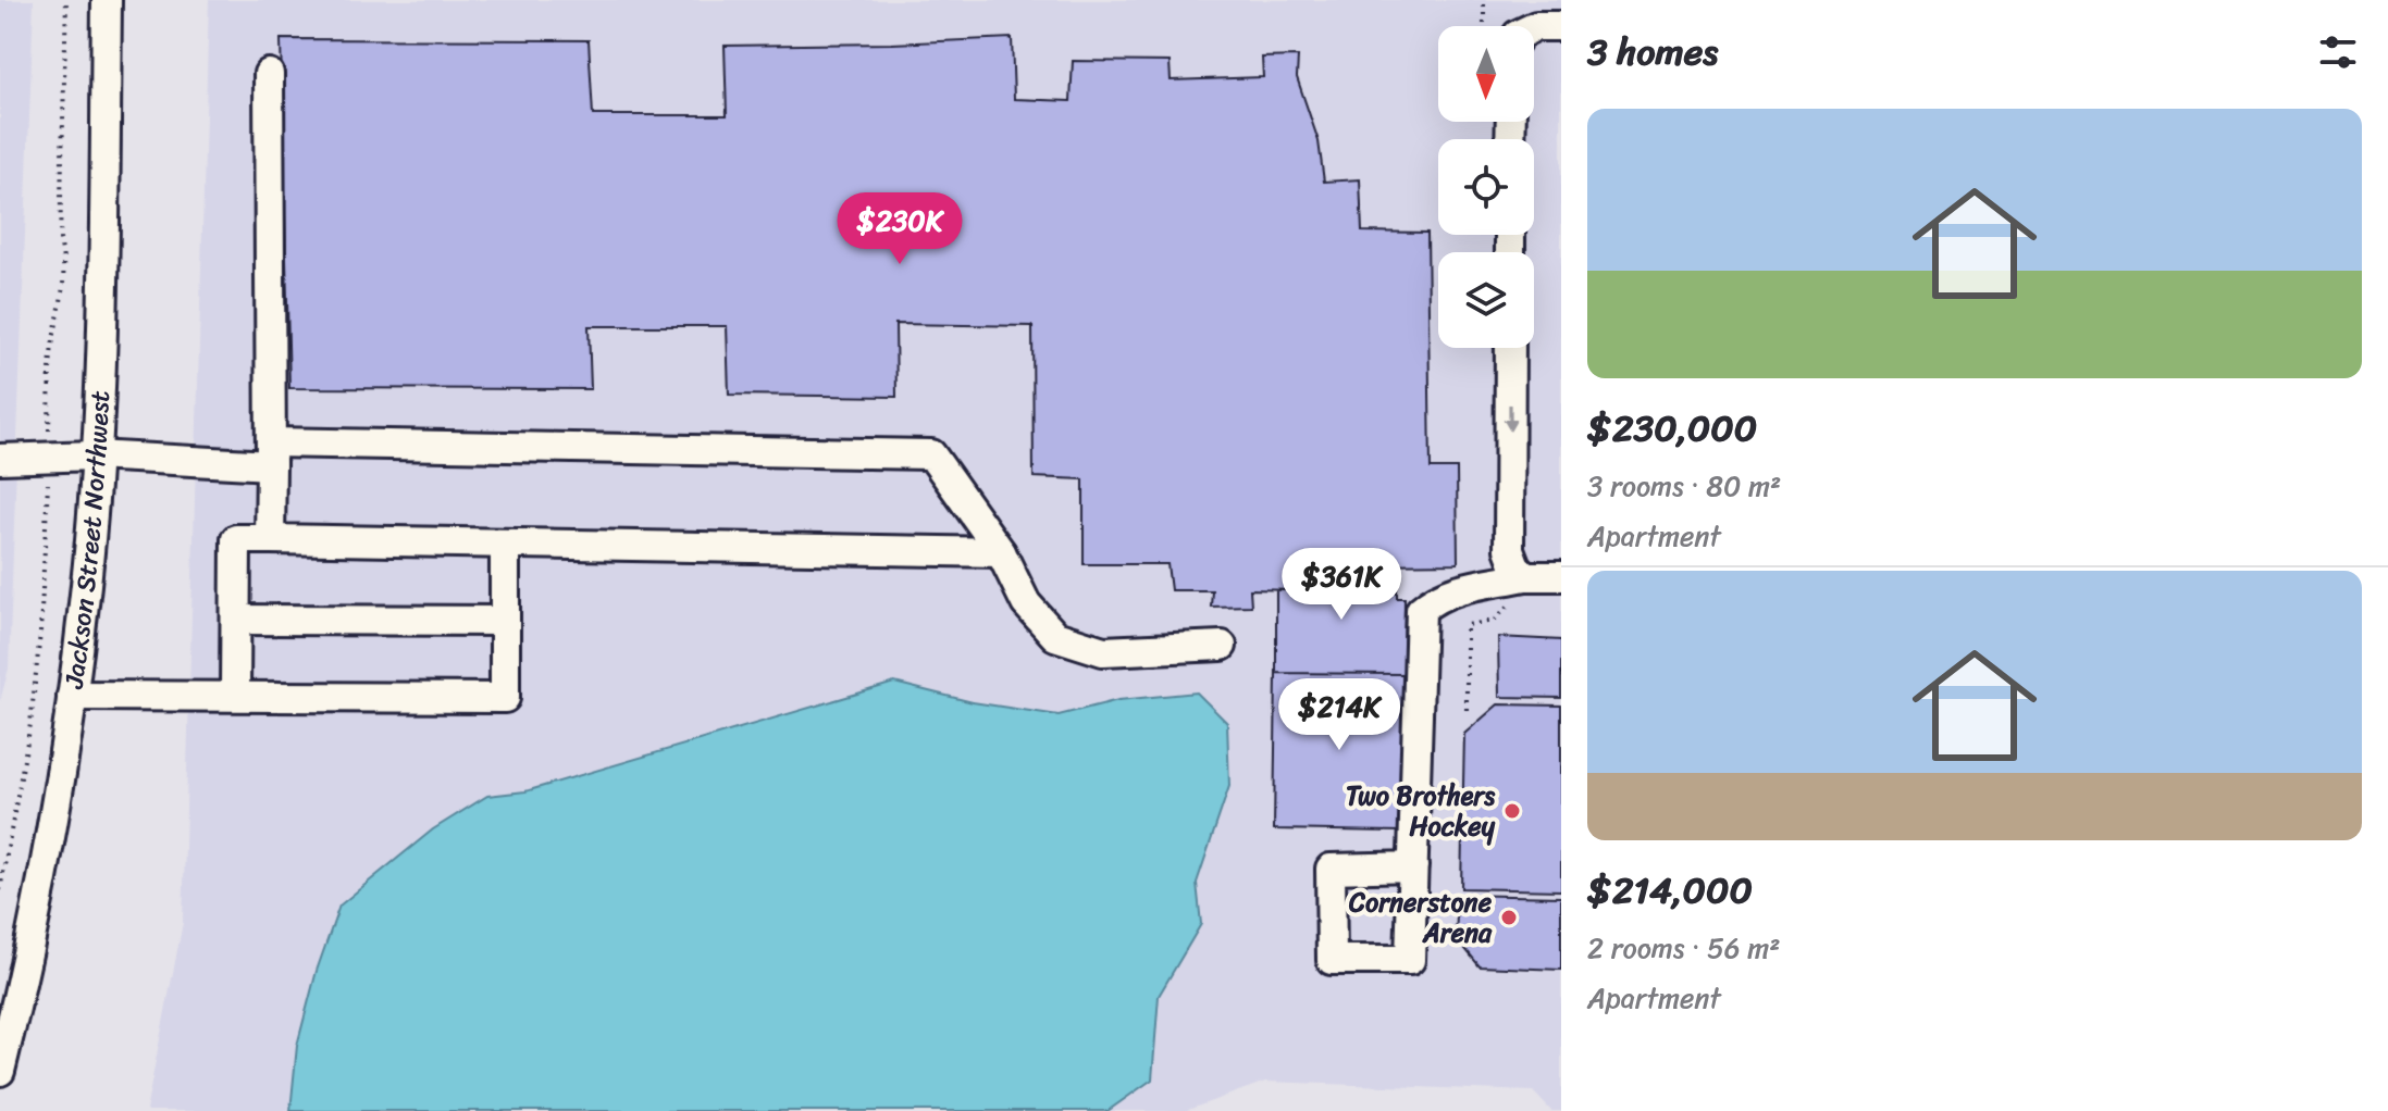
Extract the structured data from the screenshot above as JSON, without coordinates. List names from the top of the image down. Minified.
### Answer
{"streets":{"street":["Jackson Street Northwest"]},"places":["Two Brothers Hockey","Cornerstone Arena"],"north":"bottom","page":{"heading":"3 homes","list":[{"name":"$230,000","note":"3 rooms · 80 m² · Apartment"},{"name":"$214,000","note":"2 rooms · 56 m² · Apartment"}],"price":["$230K","$361K","$214K"]}}
